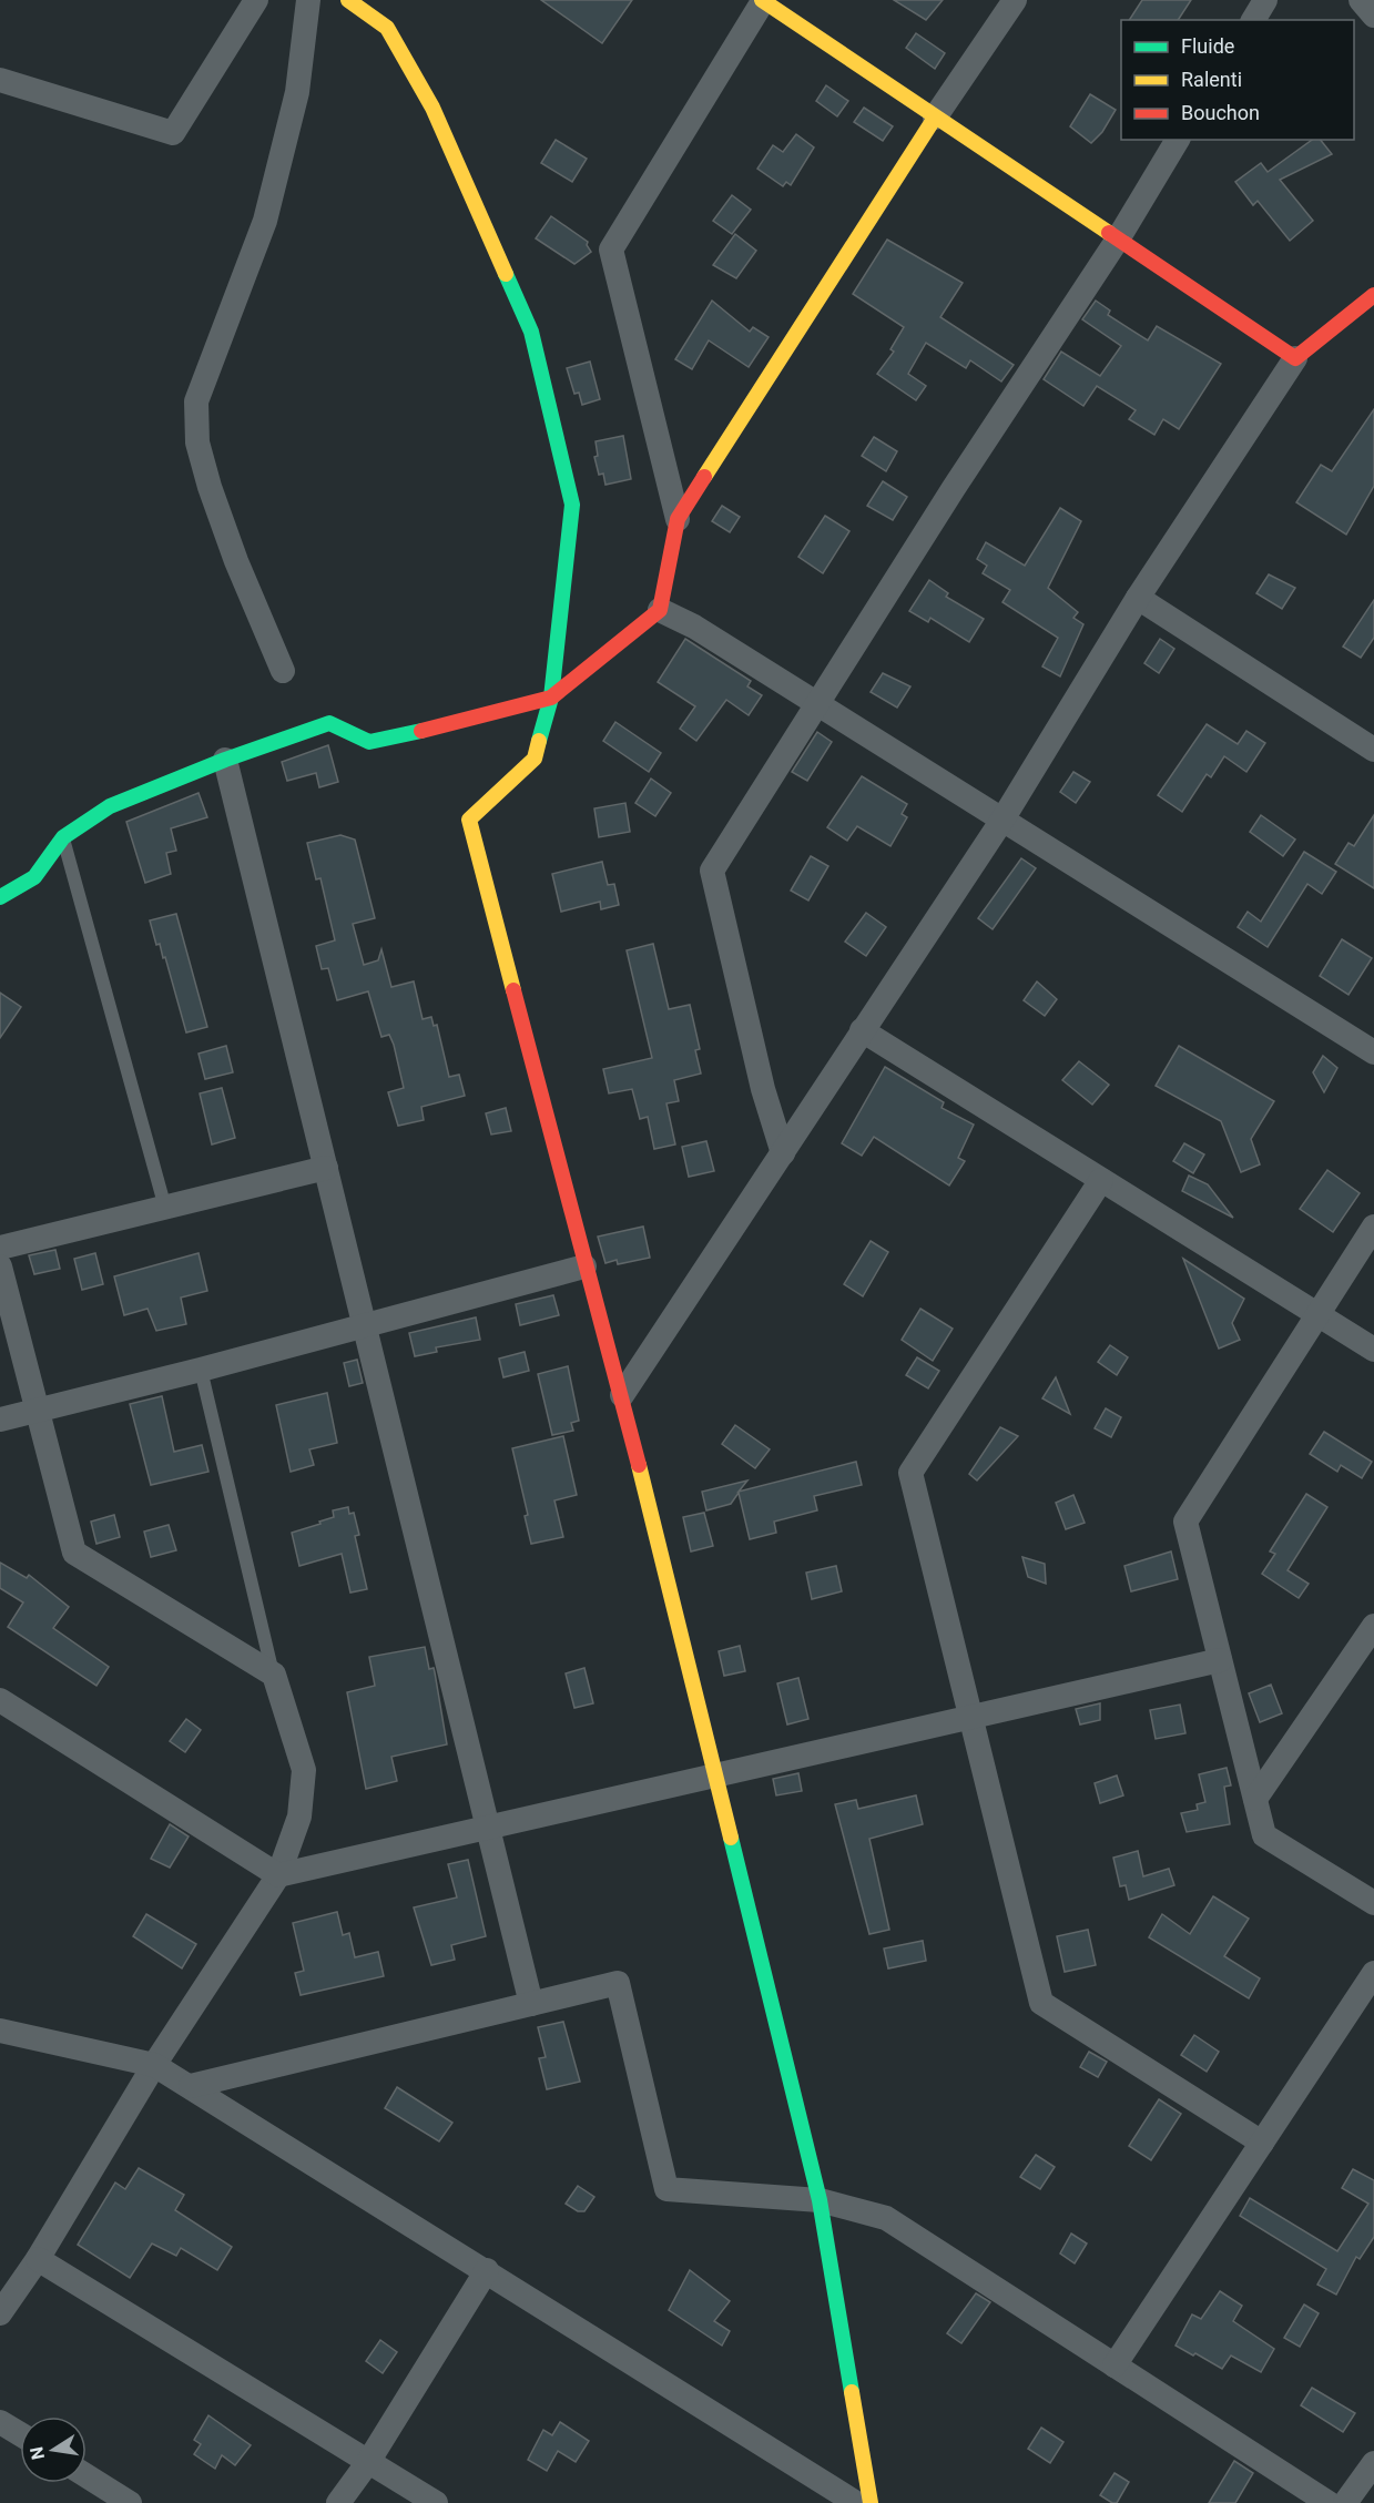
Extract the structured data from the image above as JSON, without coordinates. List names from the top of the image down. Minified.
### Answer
{"legend":["Fluide","Ralenti","Bouchon"],"north":"left"}
